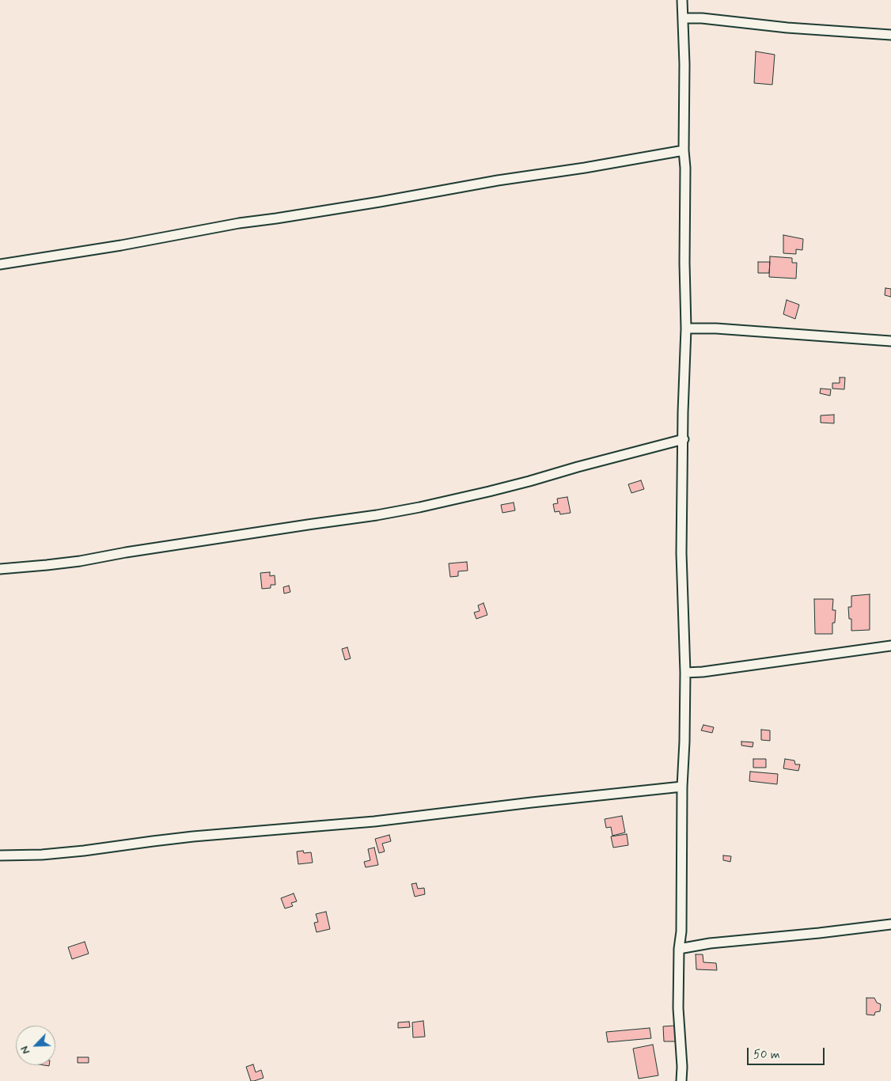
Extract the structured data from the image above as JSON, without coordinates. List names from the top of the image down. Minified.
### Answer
{"scale_bar":"50 m","north":"bottom left"}
